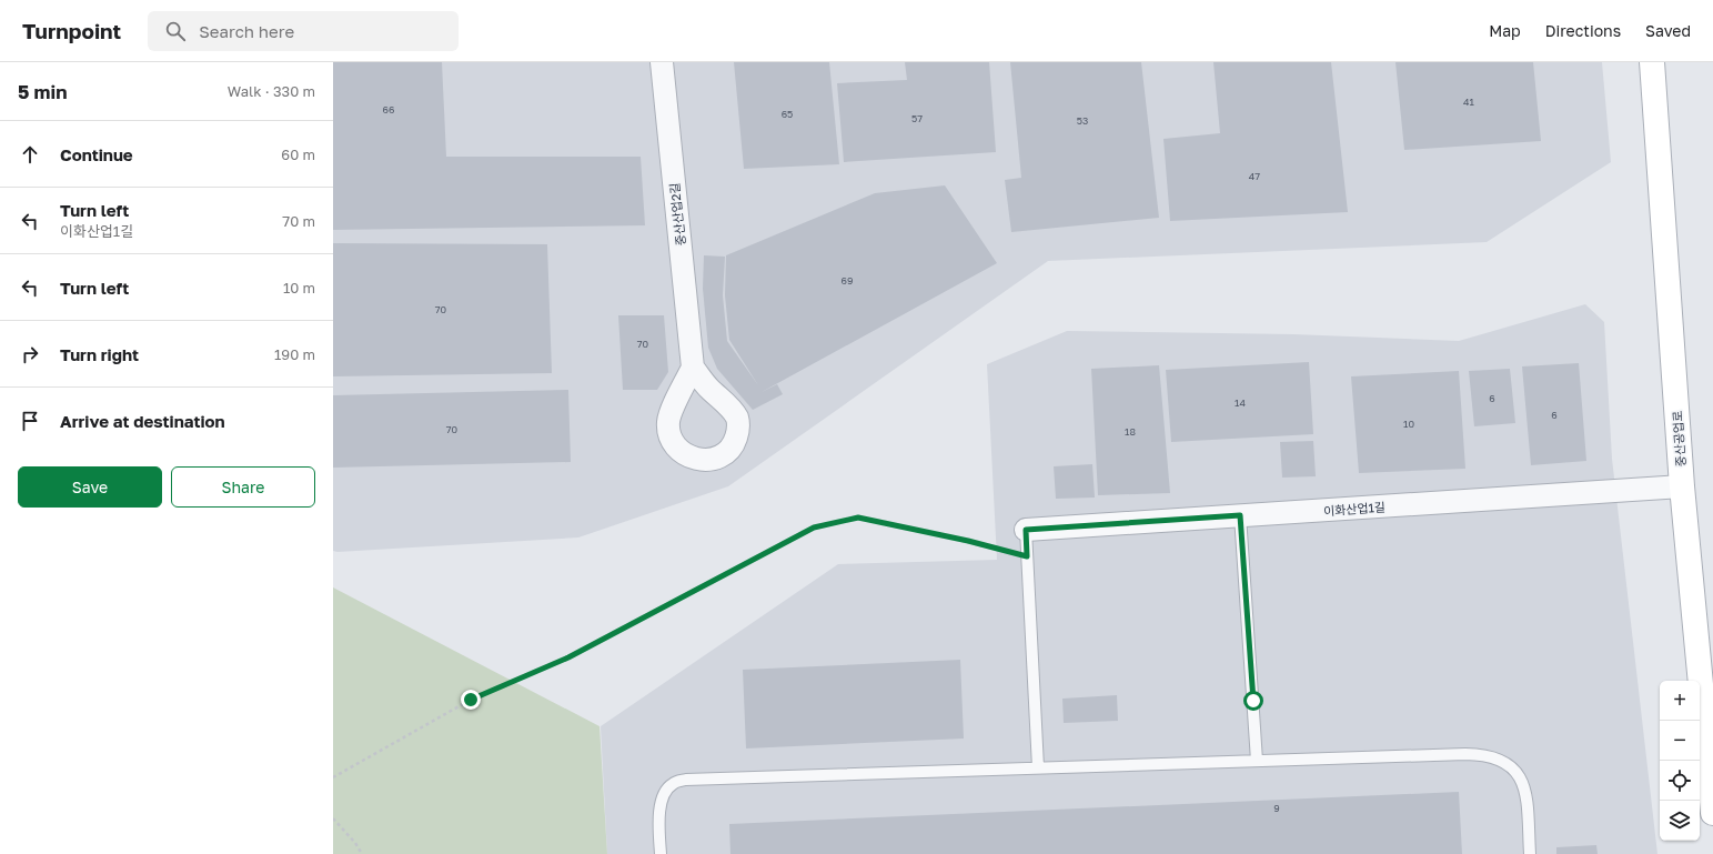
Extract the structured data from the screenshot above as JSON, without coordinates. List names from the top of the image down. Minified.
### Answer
{"streets":{"street":["중산산업2길","중산공업로","이화산업1길"]},"crossings":[["중산공업로","이화산업1길"]],"house_numbers":["41","66","65","57","53","47","69","70","70","6","14","6","10","70","18","9"],"page":{"header":"Turnpoint","search":"Search here","nav":["Map","Directions","Saved"],"heading":["5 min","Walk · 330 m"],"list":[["Continue","60 m"],["Turn left","이화산업1길","70 m"],["Turn left","10 m"],["Turn right","190 m"],"Arrive at destination"],"buttons":["Save","Share"],"map_buttons":["+","−"]}}
